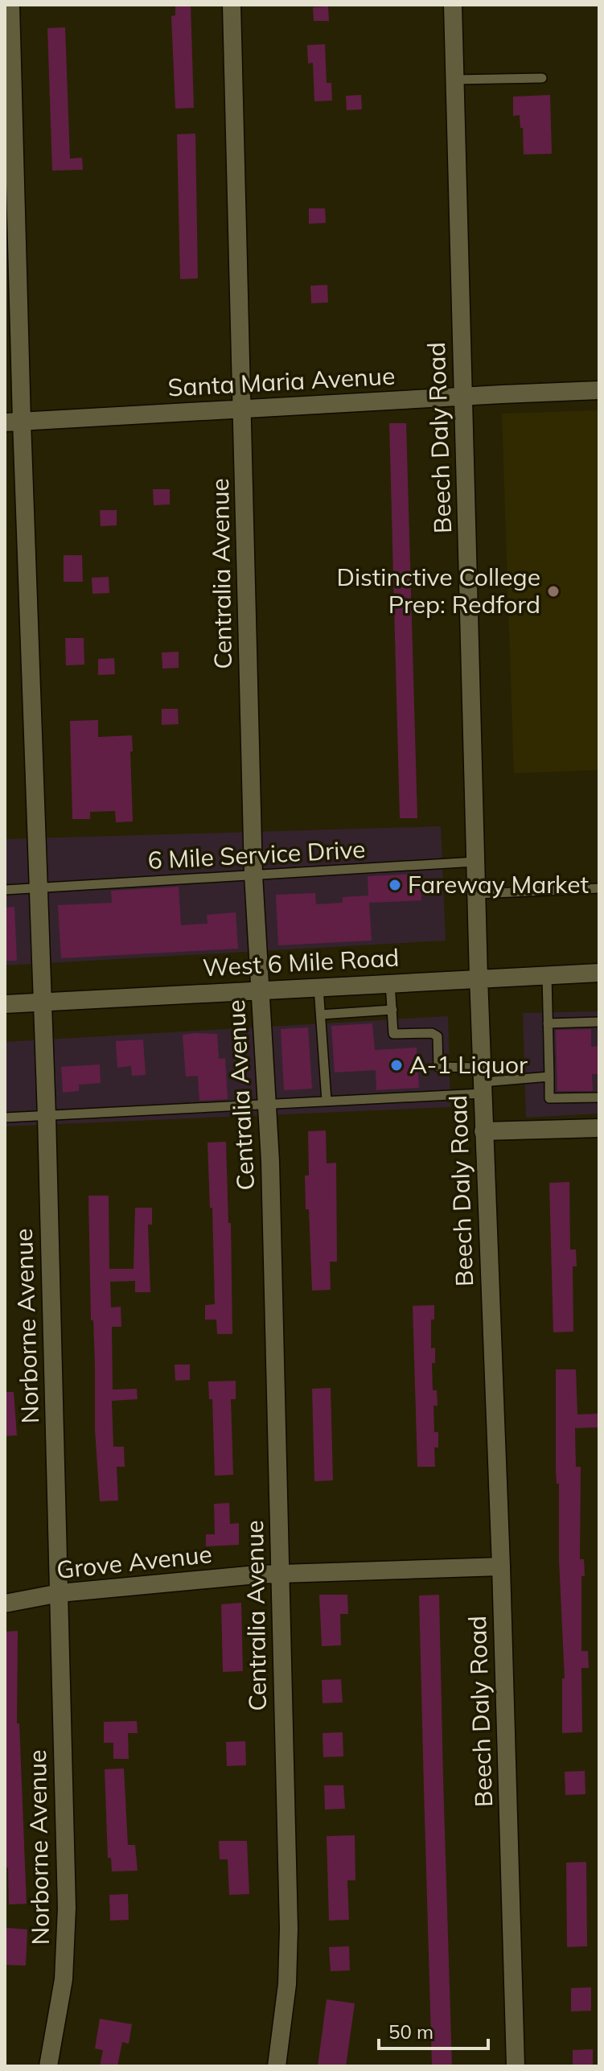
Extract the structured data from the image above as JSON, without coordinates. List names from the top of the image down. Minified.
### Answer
{"streets":{"street":["Santa Maria Avenue","Beech Daly Road","Centralia Avenue","West 6 Mile Road","Norborne Avenue","Grove Avenue"],"lane":["6 Mile Service Drive"]},"crossings":[["Santa Maria Avenue","Beech Daly Road"],["Santa Maria Avenue","Centralia Avenue"],["Santa Maria Avenue","Norborne Avenue"],["Beech Daly Road","6 Mile Service Drive"],["Beech Daly Road","West 6 Mile Road"],["Beech Daly Road","Grove Avenue"],["Centralia Avenue","6 Mile Service Drive"],["Centralia Avenue","West 6 Mile Road"],["Centralia Avenue","Grove Avenue"],["6 Mile Service Drive","Norborne Avenue"],["West 6 Mile Road","Norborne Avenue"],["Norborne Avenue","Grove Avenue"]],"places":["Distinctive College Prep: Redford","Fareway Market","A-1 Liquor"],"scale_bar":"50 m"}
